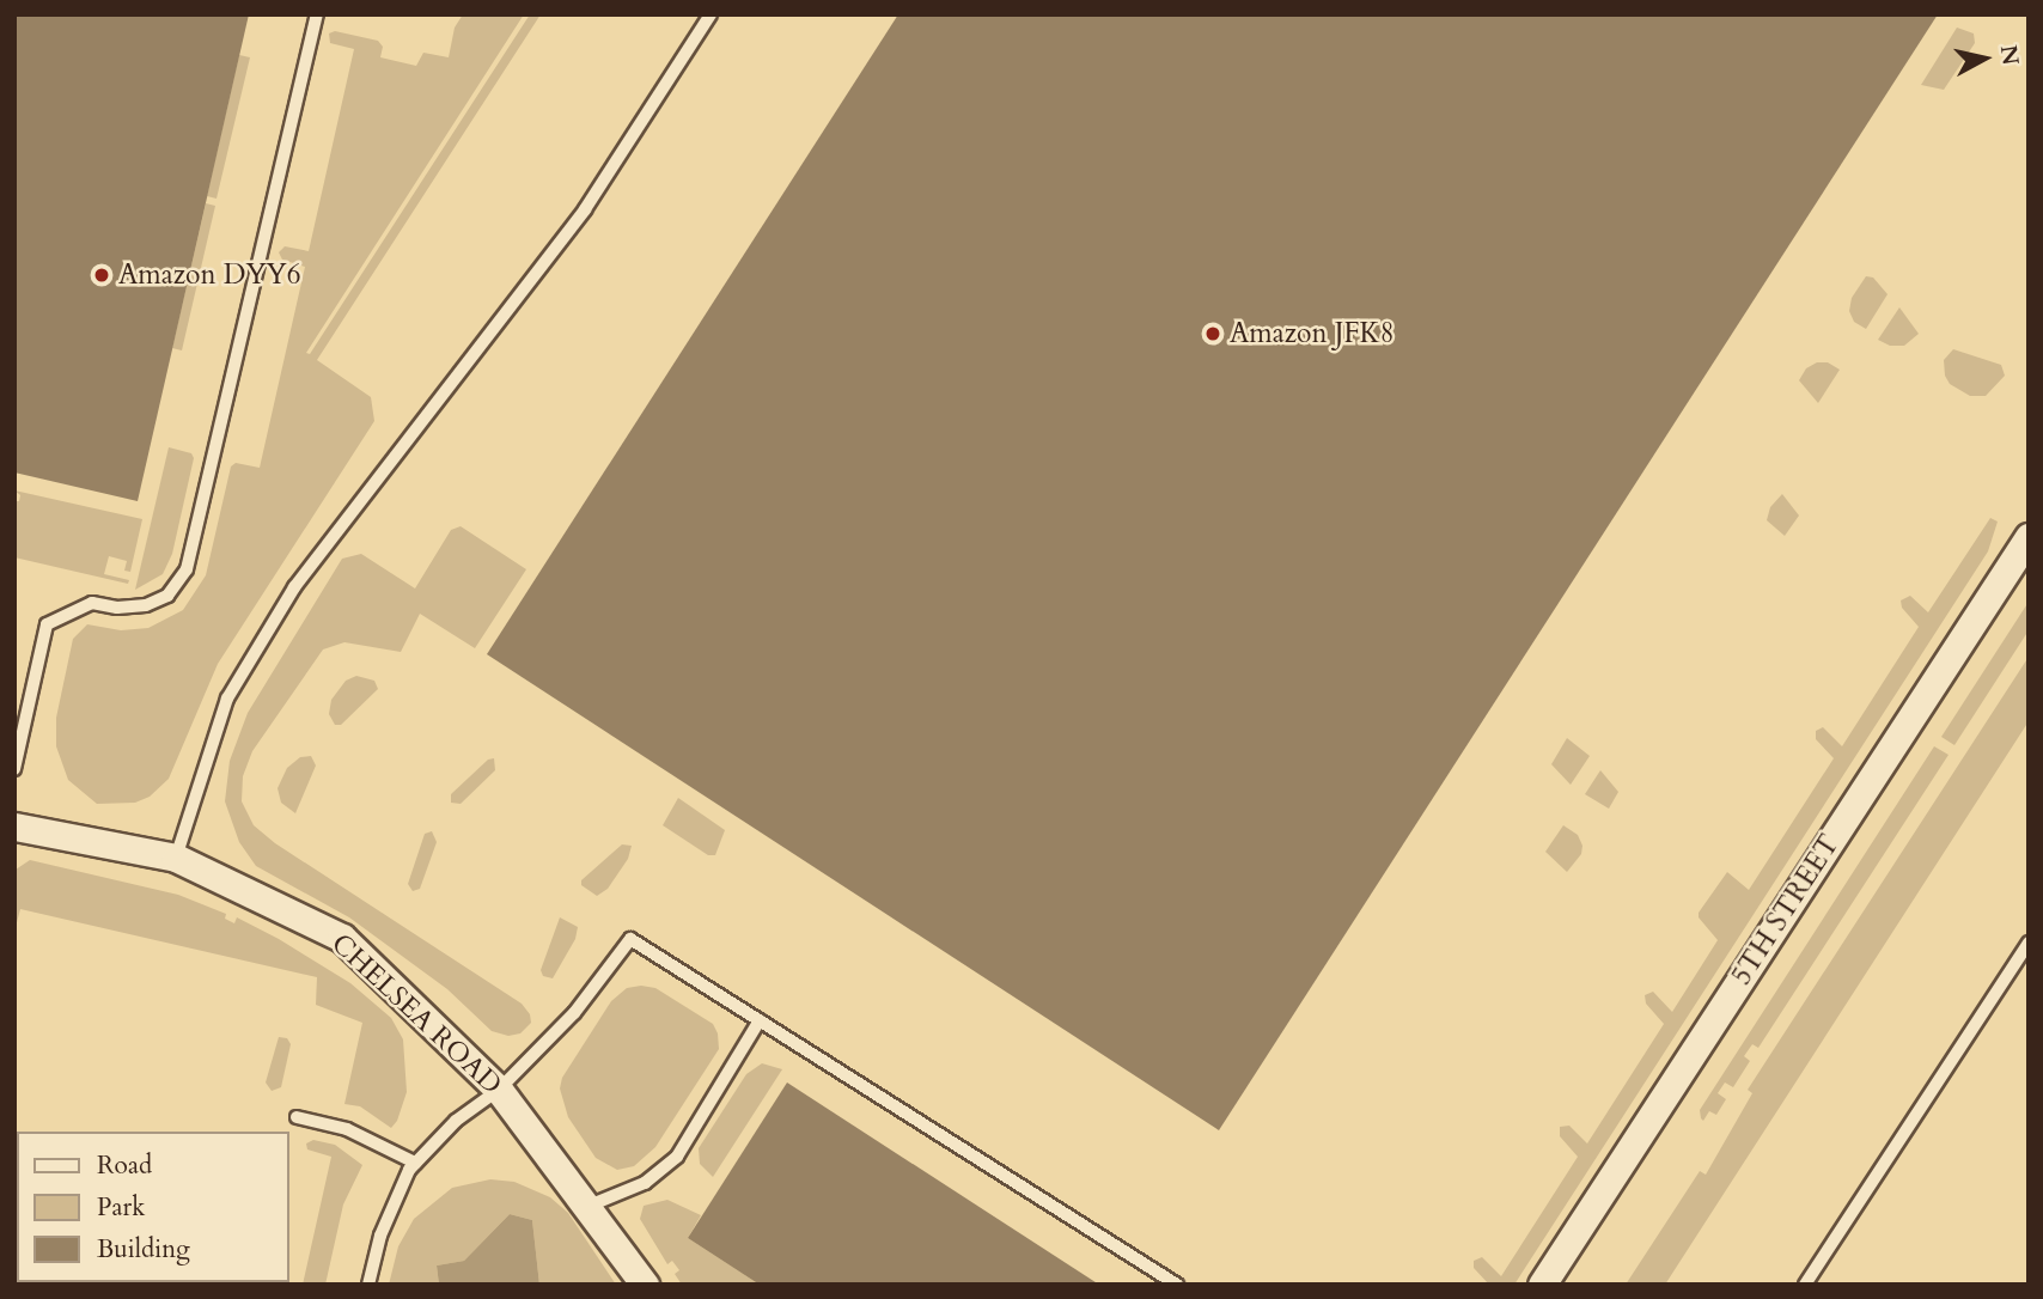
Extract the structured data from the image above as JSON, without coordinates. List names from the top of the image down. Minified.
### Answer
{"streets":{"street":["5TH STREET","CHELSEA ROAD"]},"places":["Amazon DYY6","Amazon JFK8"],"legend":["Road","Park","Building"],"north":"right"}
